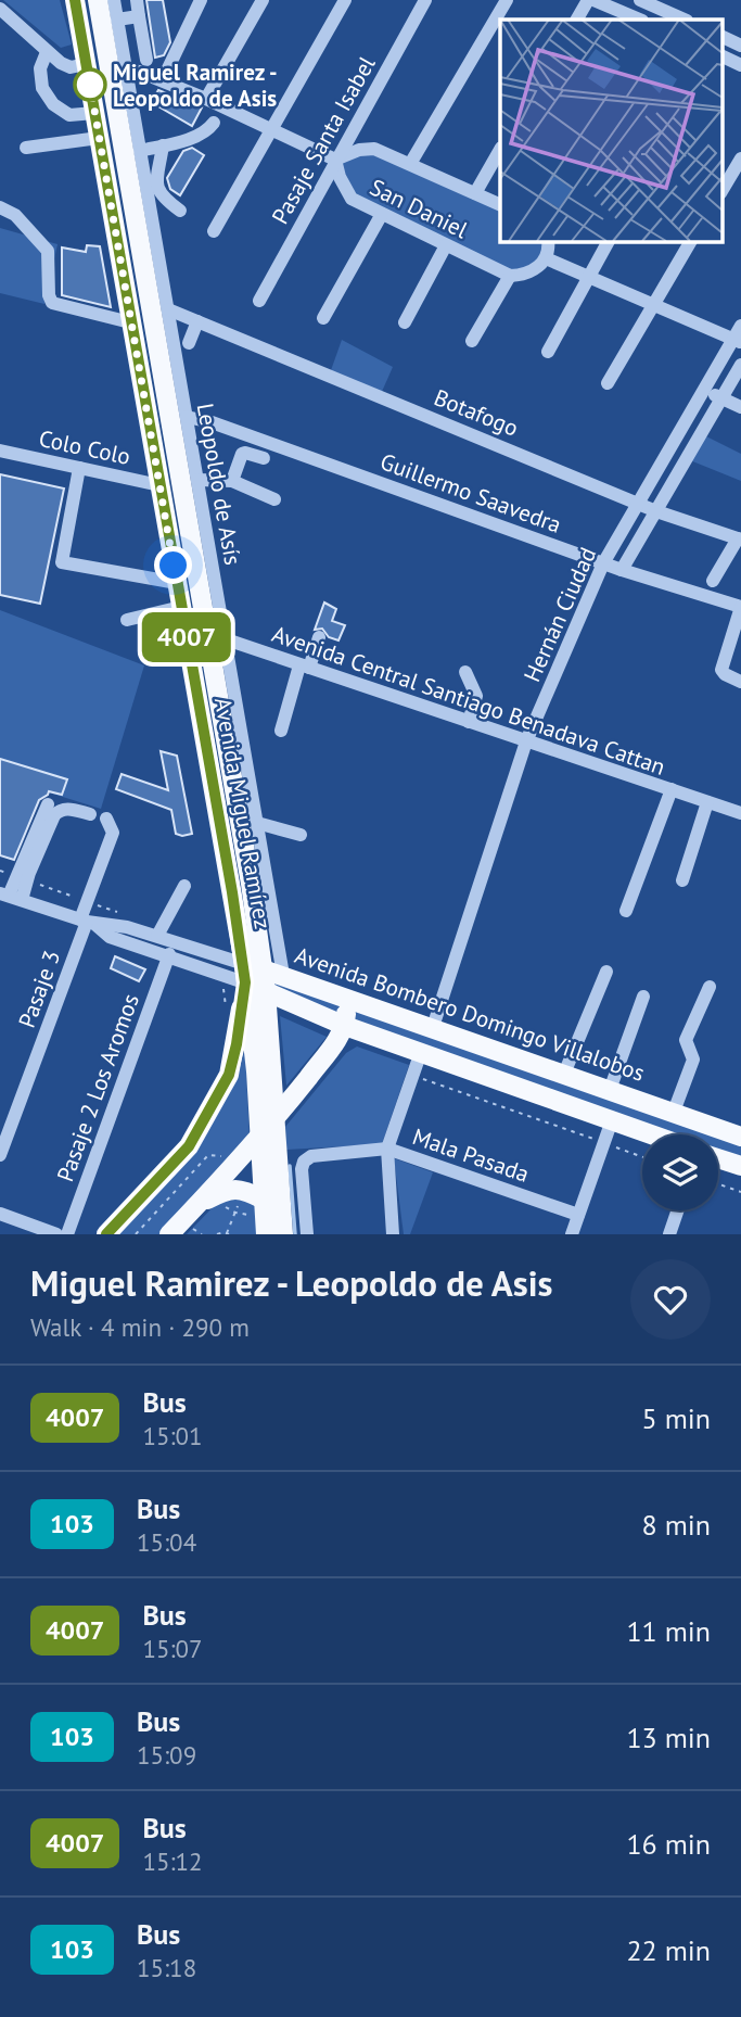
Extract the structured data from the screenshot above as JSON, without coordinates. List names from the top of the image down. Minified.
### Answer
{"streets":{"main road":["Avenida Miguel Ramírez","Avenida Bombero Domingo Villalobos"],"street":["Pasaje Santa Isabel","San Daniel","Botafogo","Colo Colo","Leopoldo de Asís","Guillermo Saavedra","Hernán Ciudad","Avenida Central Santiago Benadava Cattan","Pasaje 3","Pasaje 2 Los Aromos","Mala Pasada"]},"crossings":[["Pasaje Santa Isabel","San Daniel"],["Botafogo","Leopoldo de Asís"],["Botafogo","Hernán Ciudad"],["Colo Colo","Avenida Miguel Ramírez"],["Leopoldo de Asís","Guillermo Saavedra"],["Leopoldo de Asís","Avenida Central Santiago Benadava Cattan"],["Leopoldo de Asís","Avenida Bombero Domingo Villalobos"],["Guillermo Saavedra","Hernán Ciudad"],["Hernán Ciudad","Avenida Central Santiago Benadava Cattan"],["Hernán Ciudad","Avenida Bombero Domingo Villalobos"],["Avenida Central Santiago Benadava Cattan","Avenida Miguel Ramírez"],["Avenida Miguel Ramírez","Avenida Bombero Domingo Villalobos"],["Pasaje 3","Avenida Bombero Domingo Villalobos"],["Avenida Bombero Domingo Villalobos","Pasaje 2 Los Aromos"]],"places":["Miguel Ramirez - Leopoldo de Asis"],"lines":["bus line 4007"],"page":{"on_map":"4007","heading":["Miguel Ramirez - Leopoldo de Asis","Walk · 4 min · 290 m"],"list":[{"mark":"4007","name":"Bus","note":"15:01","value":"5 min"},{"mark":"103","name":"Bus","note":"15:04","value":"8 min"},{"mark":"4007","name":"Bus","note":"15:07","value":"11 min"},{"mark":"103","name":"Bus","note":"15:09","value":"13 min"},{"mark":"4007","name":"Bus","note":"15:12","value":"16 min"},{"mark":"103","name":"Bus","note":"15:18","value":"22 min"}]}}
